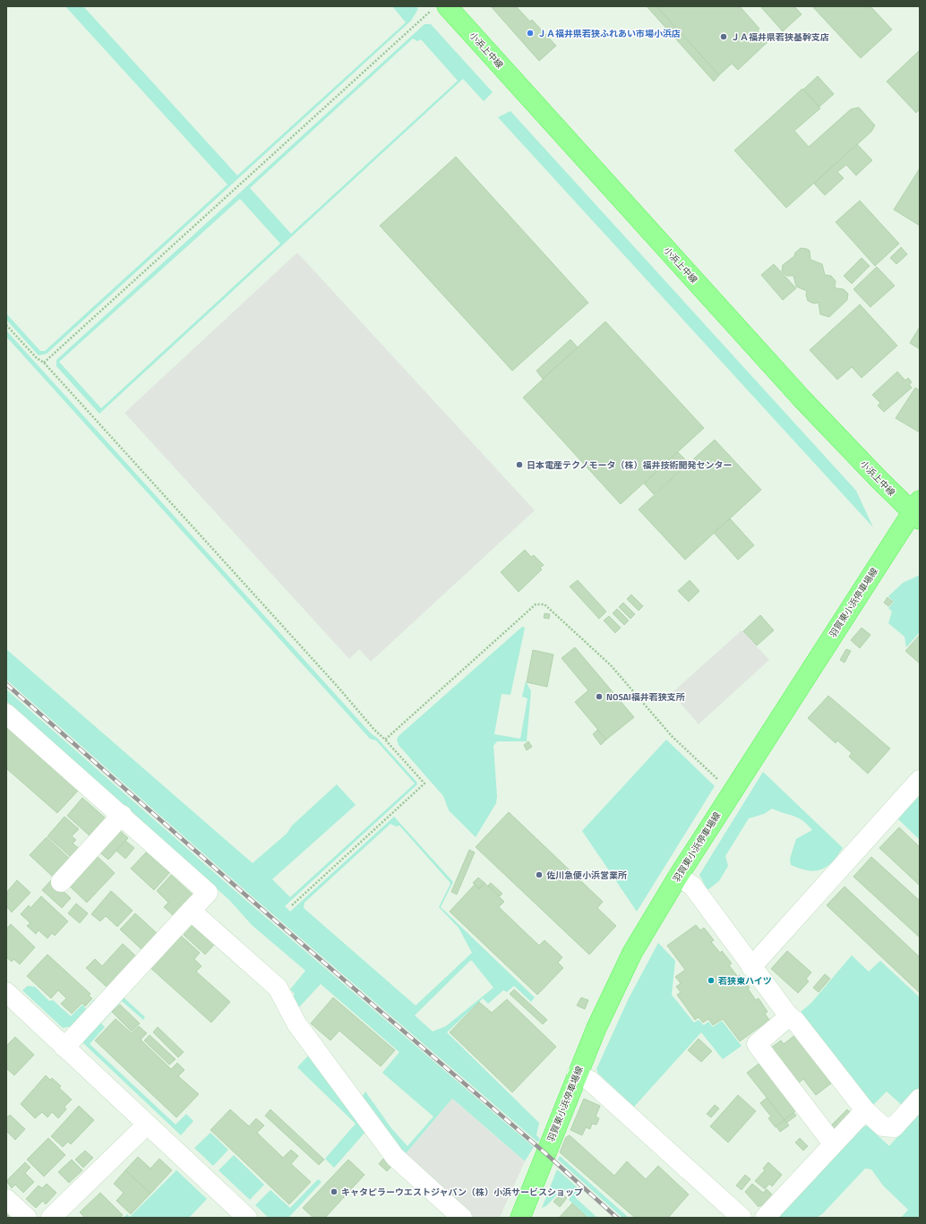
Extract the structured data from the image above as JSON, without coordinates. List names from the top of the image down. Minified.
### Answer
{"streets":{"main road":["小浜上中線","羽賀東小浜停車場線"]},"crossings":[["小浜上中線","羽賀東小浜停車場線"]],"places":["ＪＡ福井県若狭ふれあい市場小浜店","ＪＡ福井県若狭基幹支店","日本電産テクノモータ（株）福井技術開発センター","NOSAI福井若狭支所","佐川急便小浜営業所","若狭東ハイツ","キャタピラーウエストジャパン（株）小浜サービスショップ"]}
